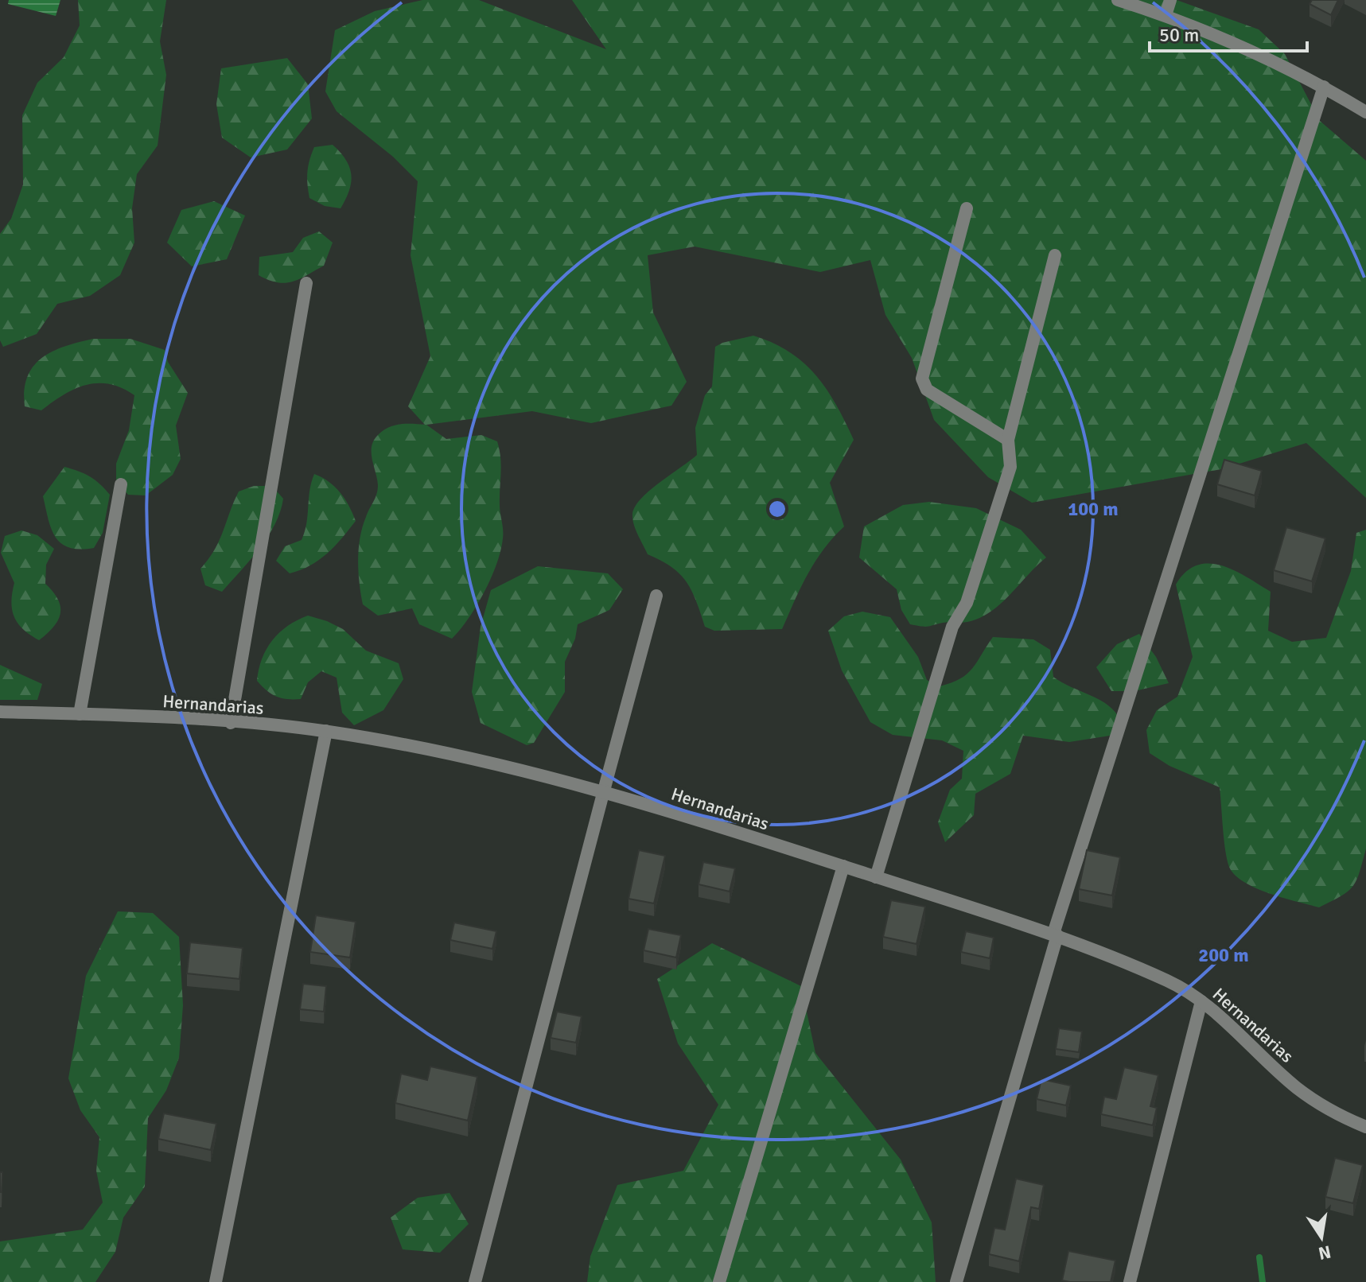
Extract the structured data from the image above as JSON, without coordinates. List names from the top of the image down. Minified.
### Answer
{"streets":{"street":["Hernandarias"]},"scale_bar":"50 m","north":"bottom","rings":["100 m","200 m"]}
